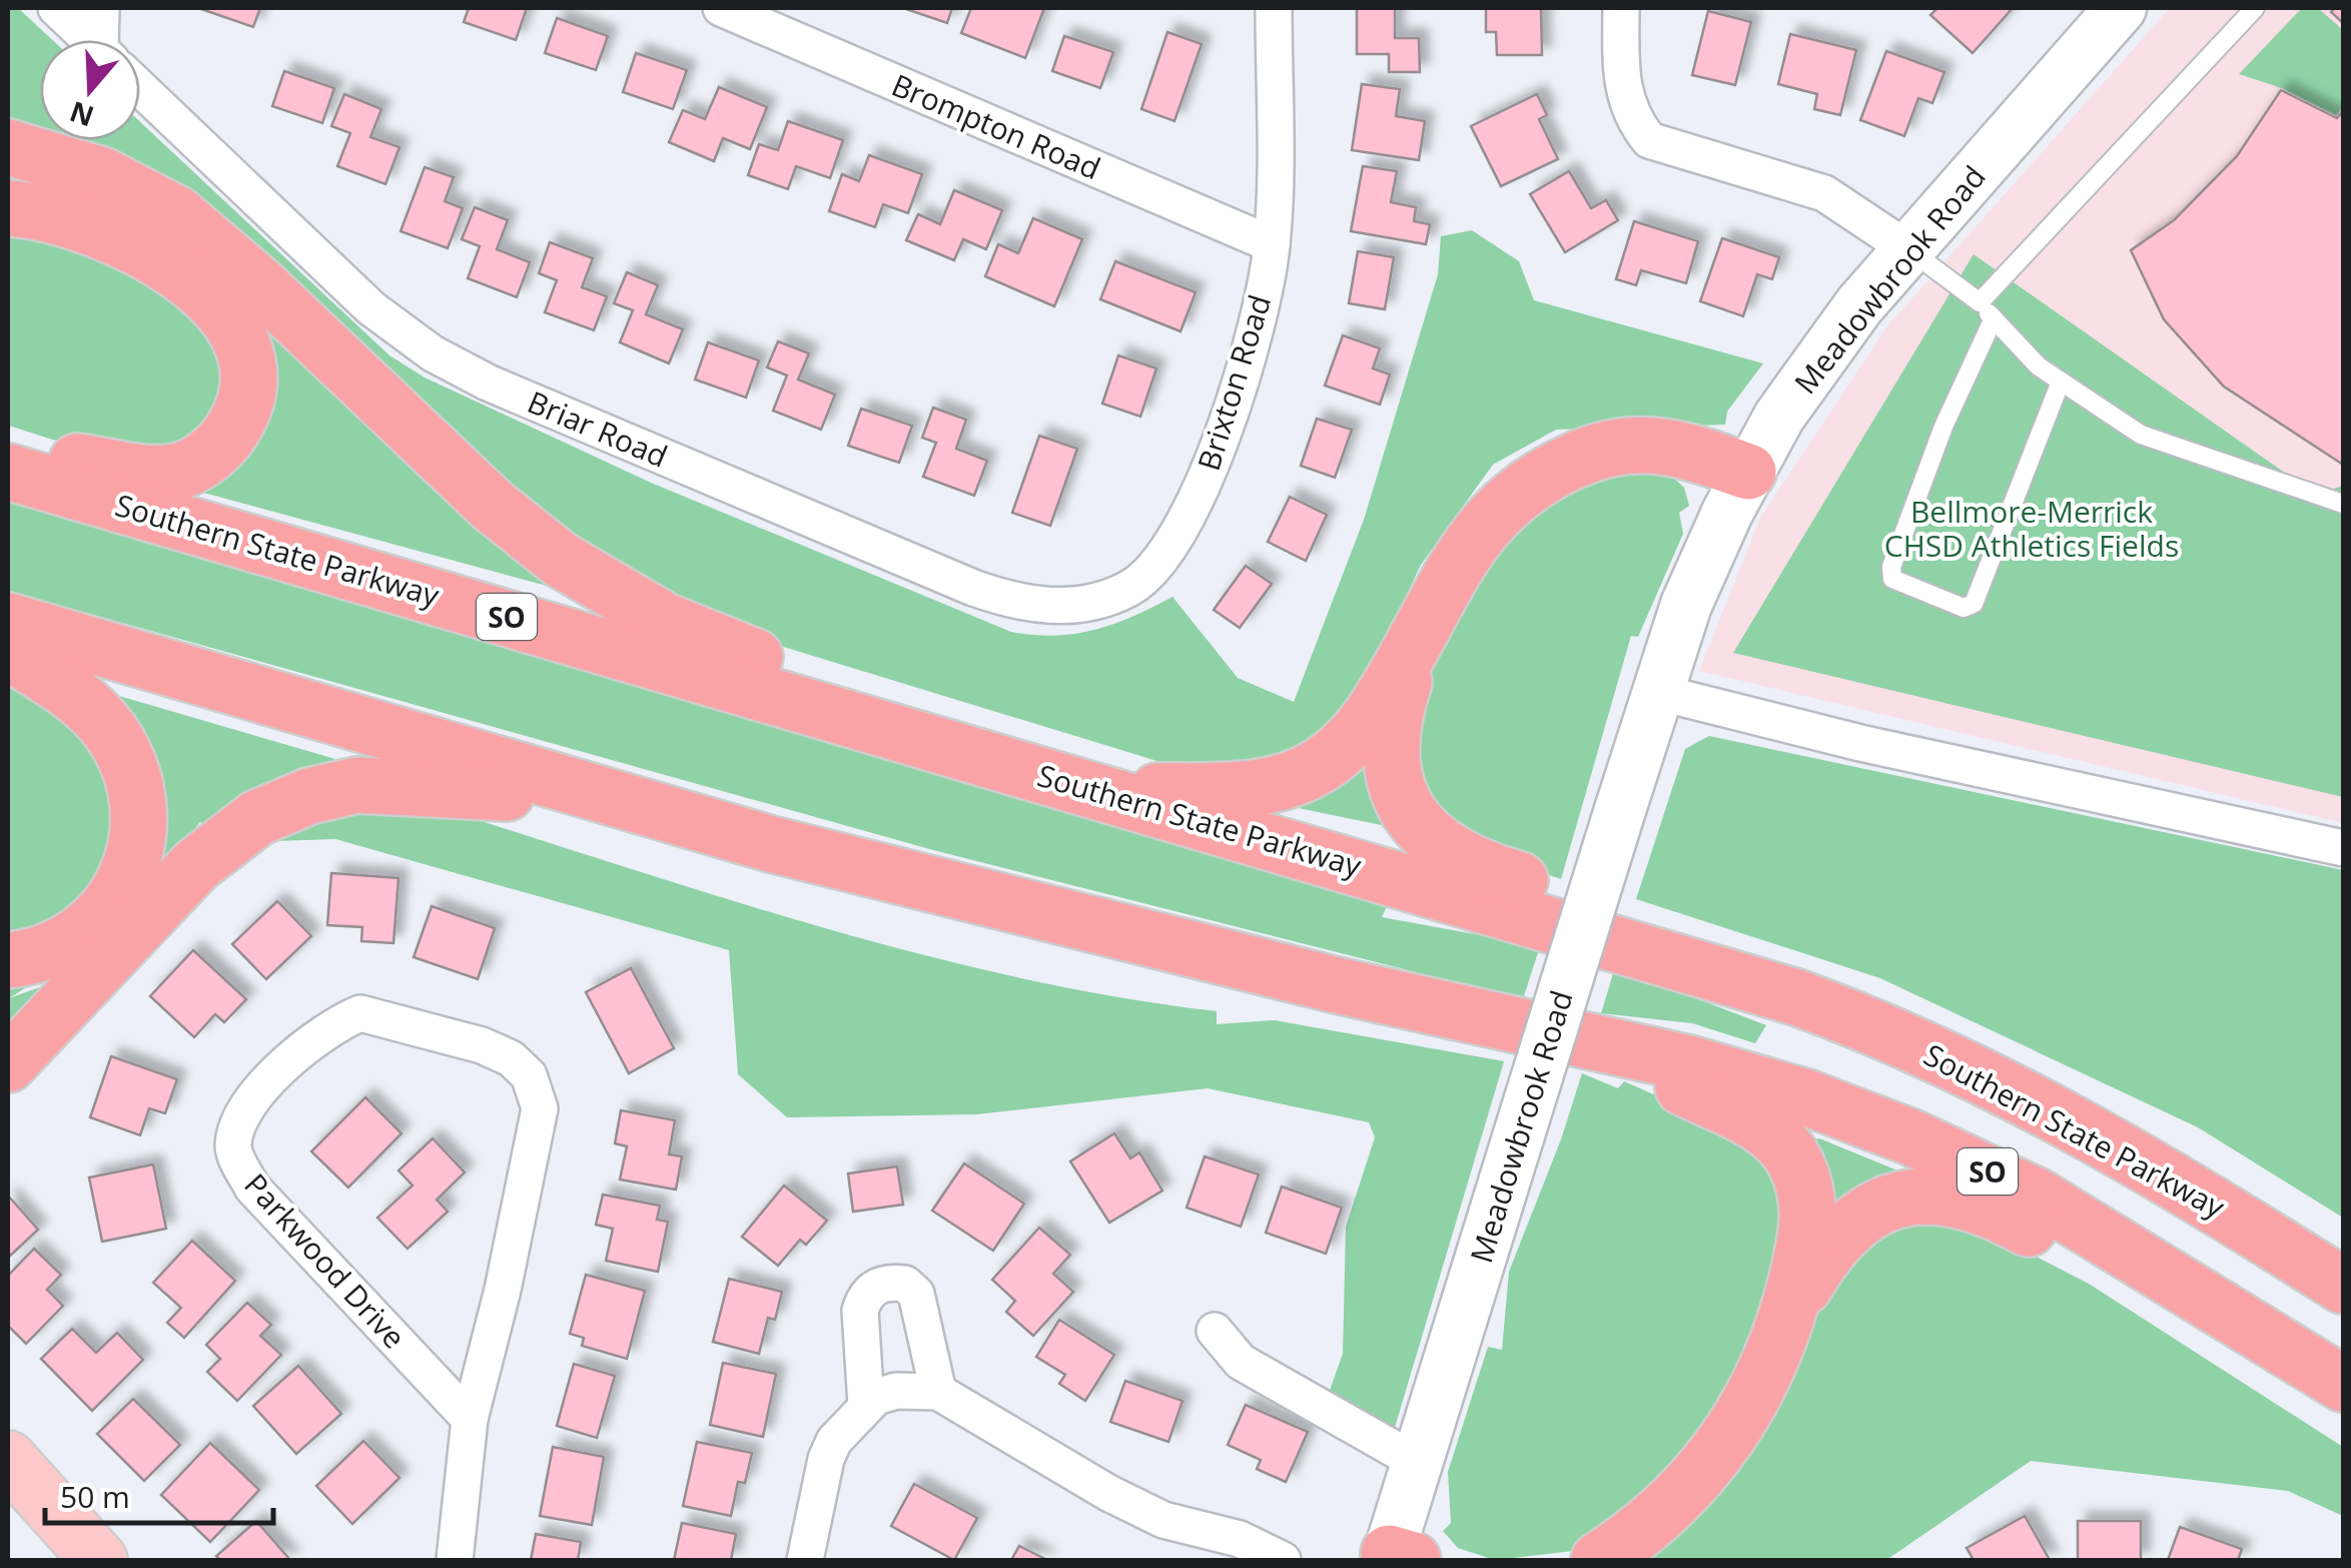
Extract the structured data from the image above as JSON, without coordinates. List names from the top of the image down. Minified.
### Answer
{"streets":{"highway":["Southern State Parkway","SO"],"street":["Brompton Road","Meadowbrook Road","Brixton Road","Briar Road","Parkwood Drive"]},"crossings":[["Brompton Road","Brixton Road"],["Brixton Road","Briar Road"]],"parks":["Bellmore-Merrick CHSD Athletics Fields"],"scale_bar":"50 m","north":"bottom"}
